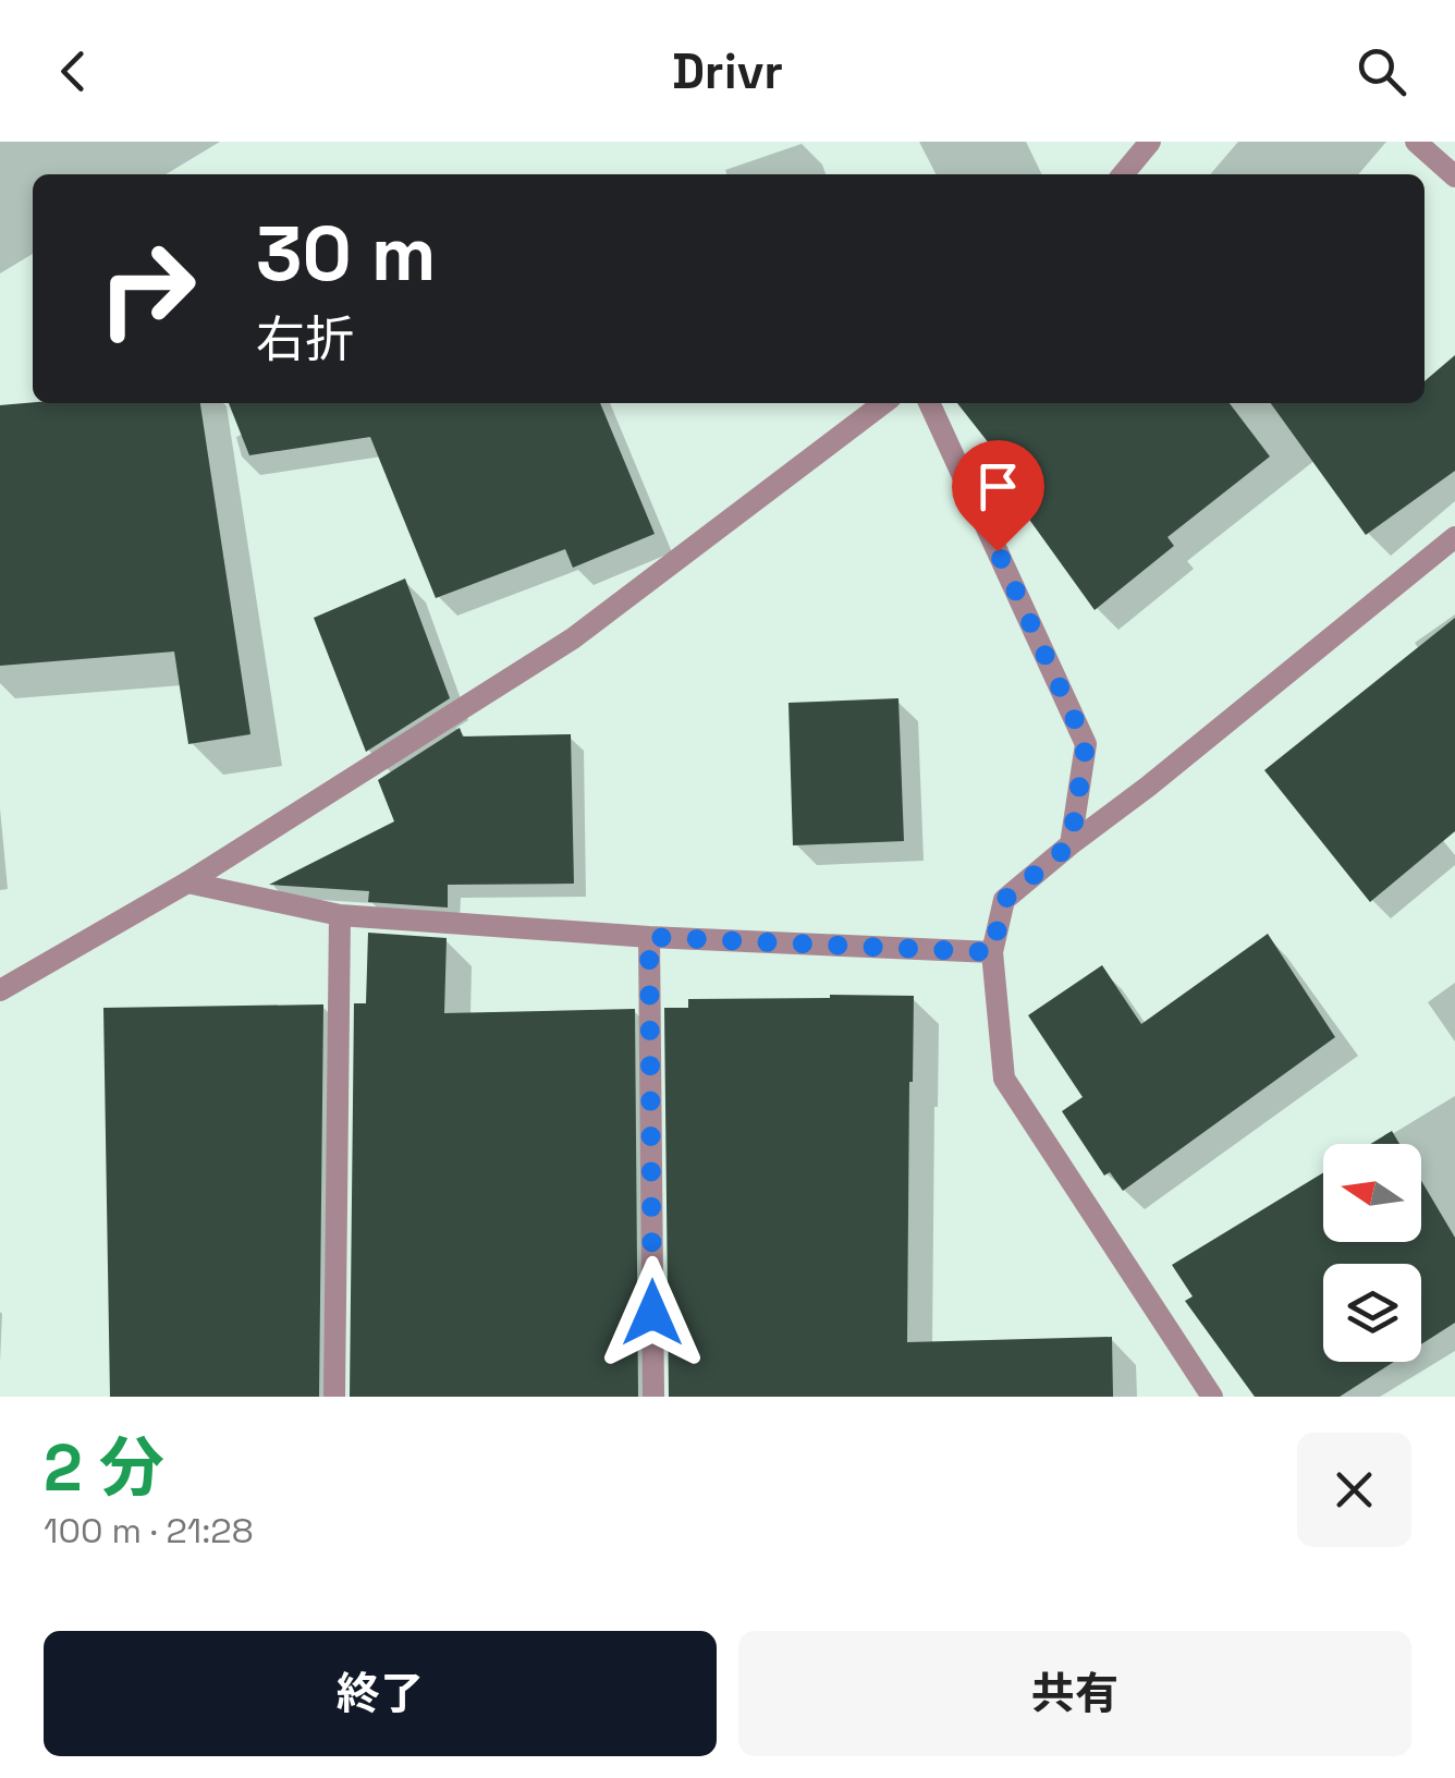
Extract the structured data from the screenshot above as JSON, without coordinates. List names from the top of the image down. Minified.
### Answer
{"north":"left","page":{"header":"Drivr","turn":["30 m","右折"],"heading":["2 分","100 m · 21:28"],"buttons":["終了","共有"]}}
